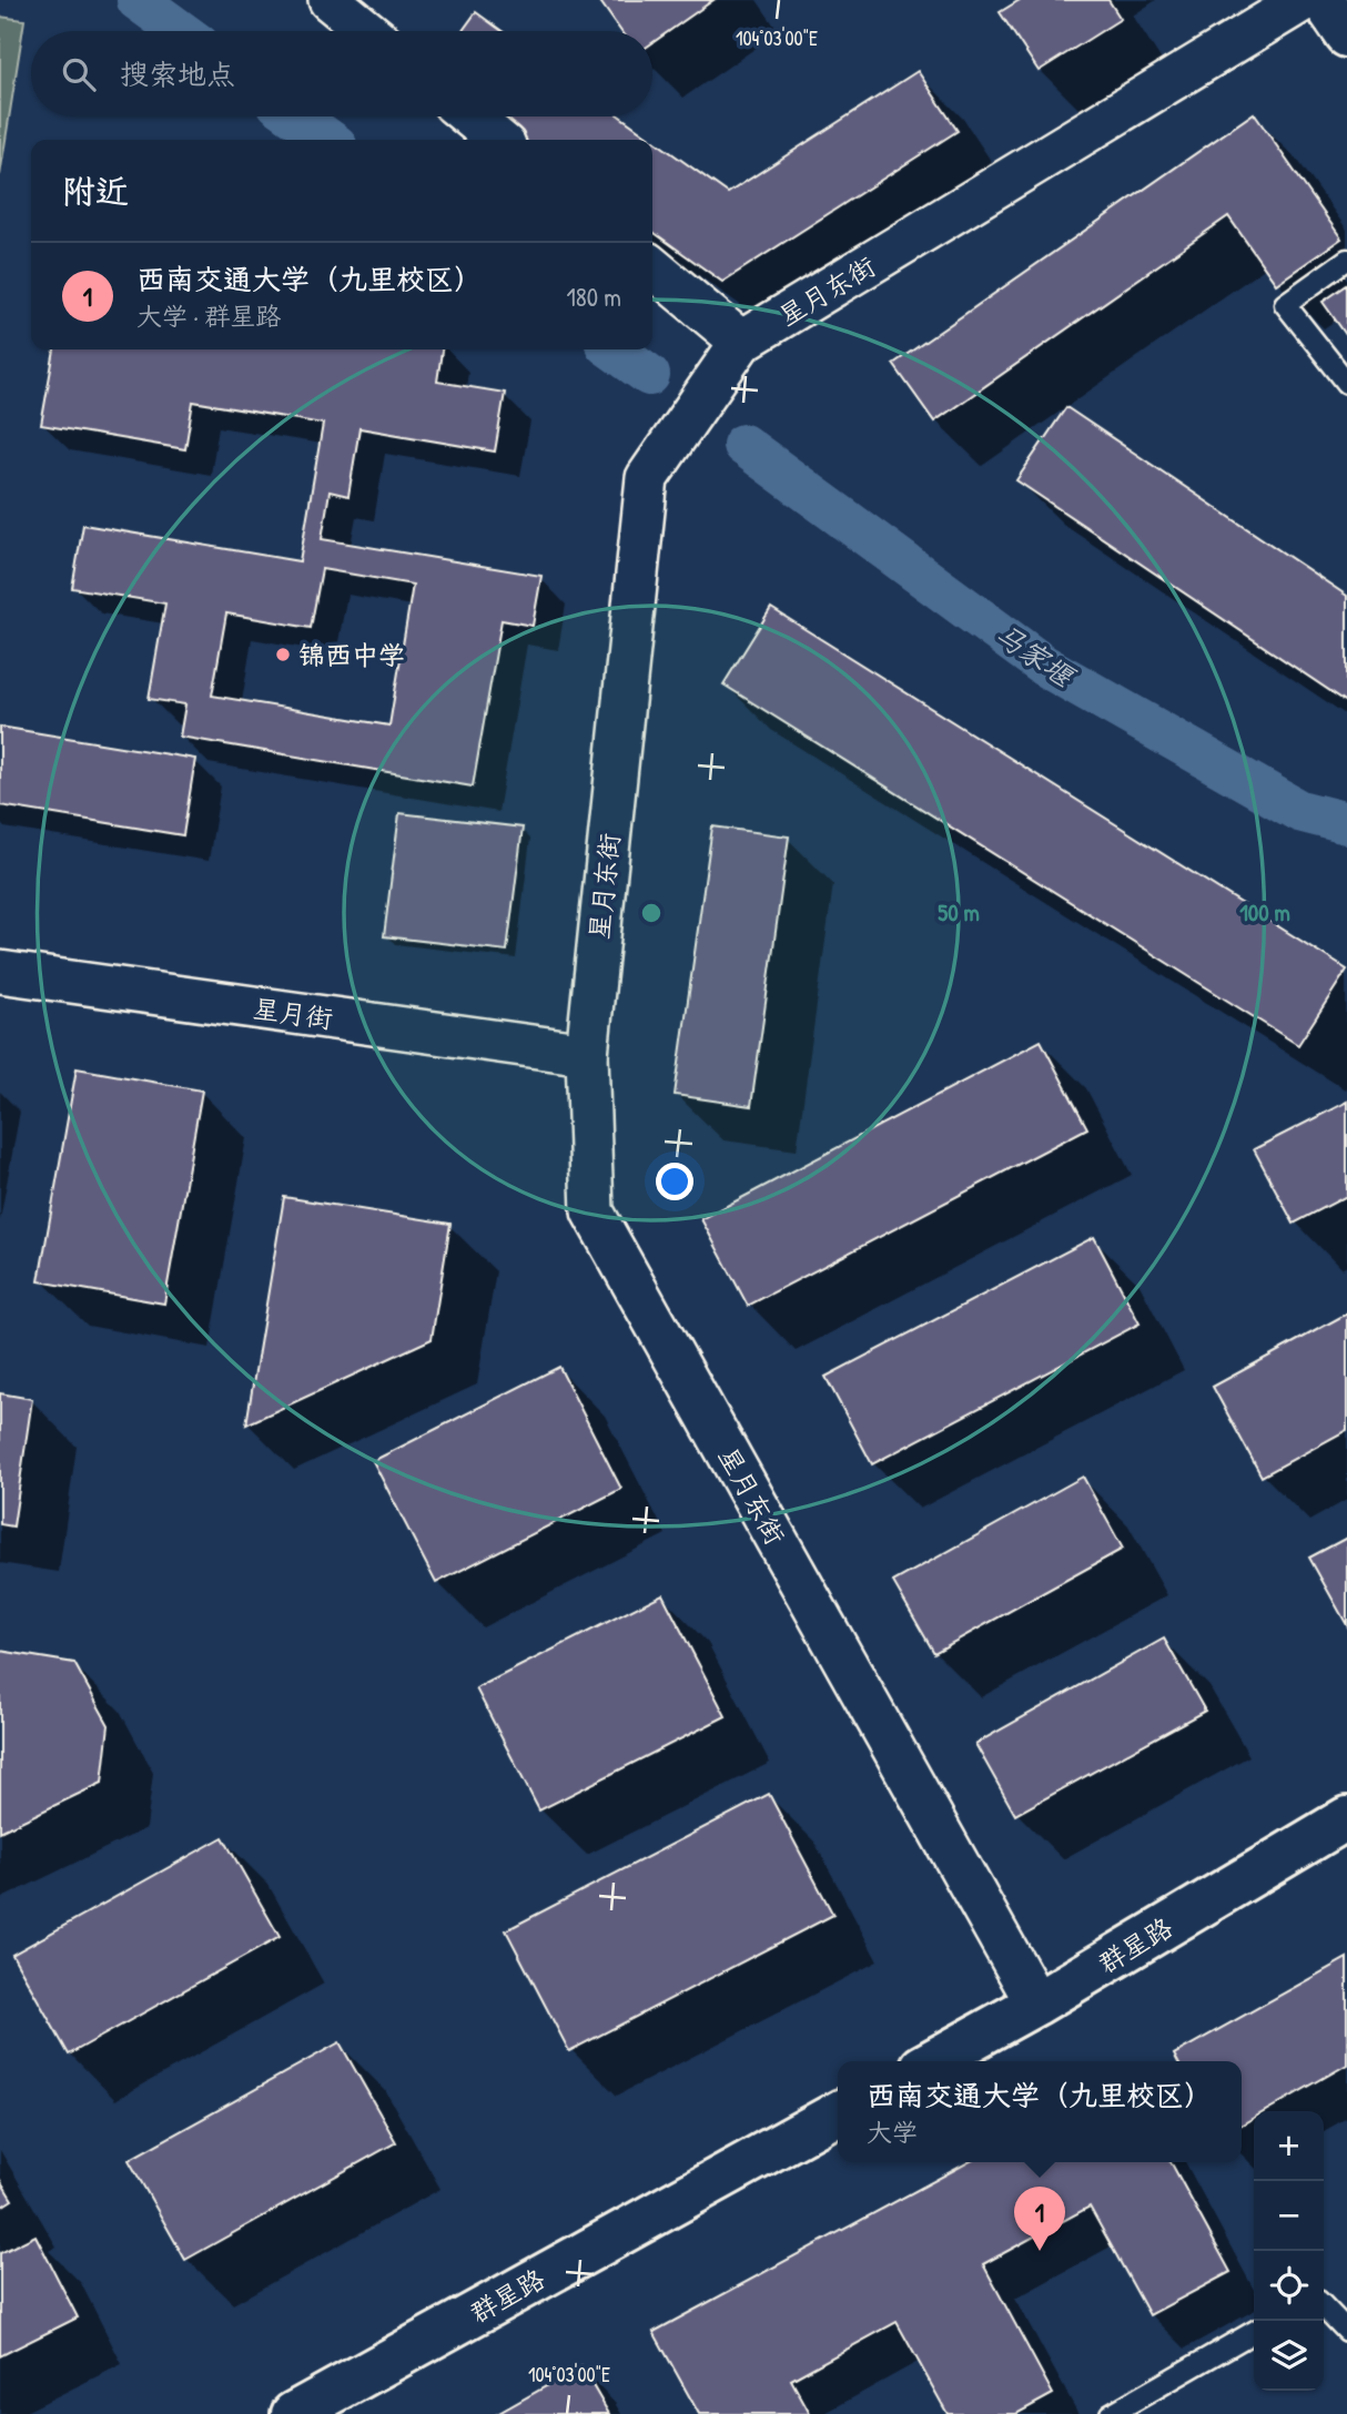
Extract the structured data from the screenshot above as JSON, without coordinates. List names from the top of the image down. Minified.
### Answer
{"streets":{"street":["星月东街","星月街","群星路"]},"crossings":[["星月东街","星月街"],["星月东街","群星路"]],"water":["马家堰"],"places":["锦西中学"],"page":{"search":"搜索地点","heading":"附近","list":[{"mark":"1","name":"西南交通大学（九里校区）","note":"大学 · 群星路","value":"180 m"}],"popup":["西南交通大学（九里校区）","大学"],"map_buttons":["+","−"],"pins":"1"},"coordinates":["104°03'00\"E"],"rings":["50 m","100 m"]}
